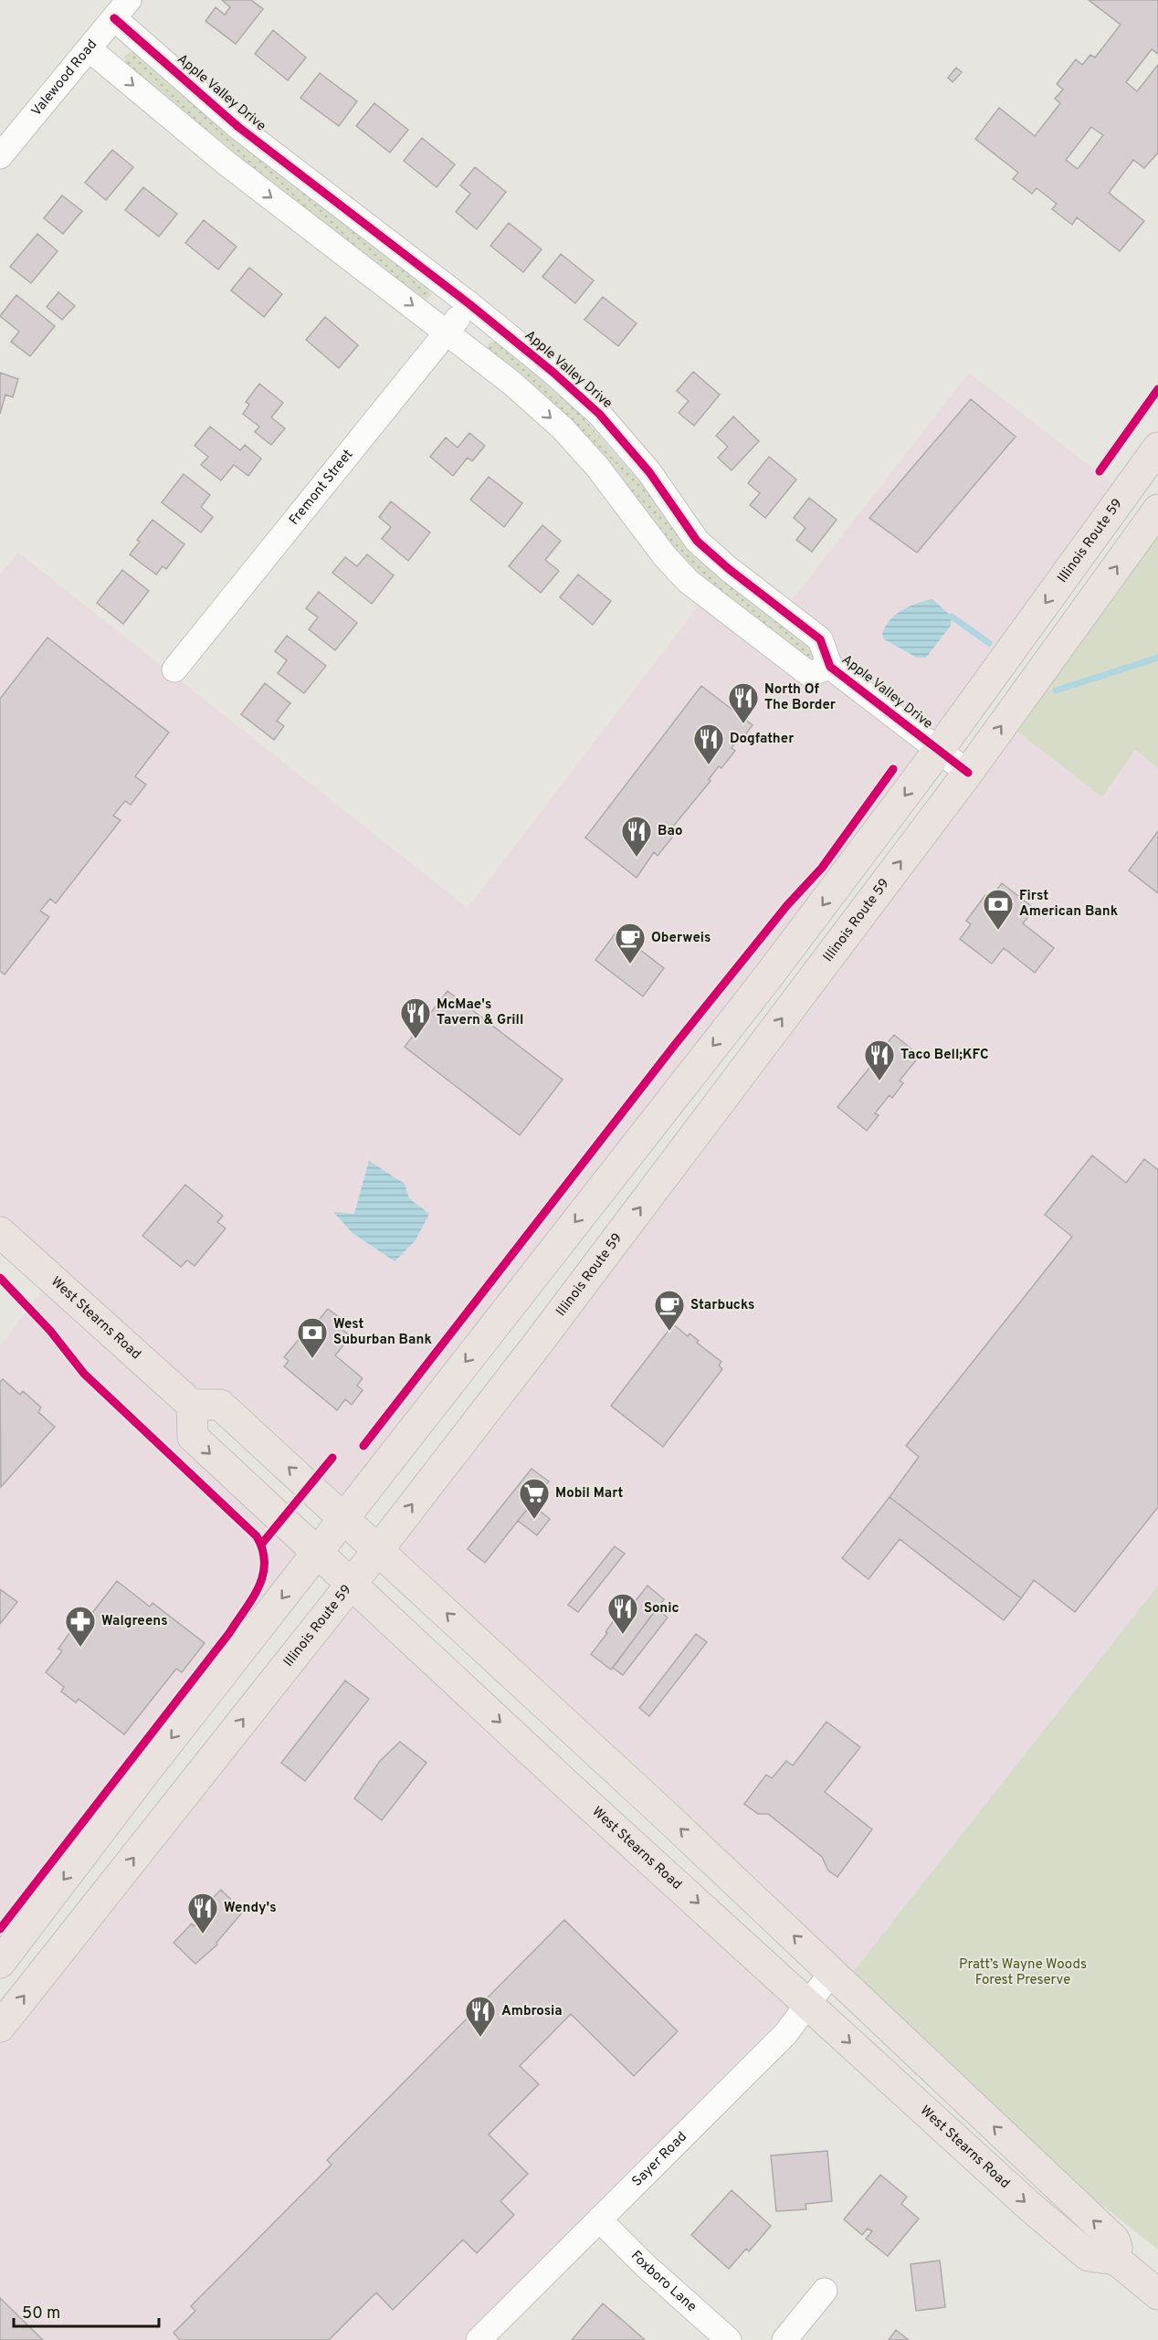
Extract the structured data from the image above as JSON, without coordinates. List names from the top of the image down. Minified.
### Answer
{"streets":{"main road":["Illinois Route 59","West Stearns Road"],"street":["Valewood Road","Apple Valley Drive","Fremont Street","Sayer Road","Foxboro Lane"]},"crossings":[["Valewood Road","Apple Valley Drive"],["Apple Valley Drive","Fremont Street"],["Apple Valley Drive","Illinois Route 59"],["Illinois Route 59","West Stearns Road"],["West Stearns Road","Sayer Road"],["Sayer Road","Foxboro Lane"]],"parks":["Pratt’s Wayne Woods Forest Preserve"],"places":{"restaurant":["North Of The Border","Dogfather","Bao","McMae's Tavern & Grill","Taco Bell;KFC","Sonic","Wendy's","Ambrosia"],"bank":["First American Bank","West Suburban Bank"],"cafe":["Oberweis","Starbucks"],"supermarket":["Mobil Mart"],"pharmacy":["Walgreens"]},"scale_bar":"50 m"}
